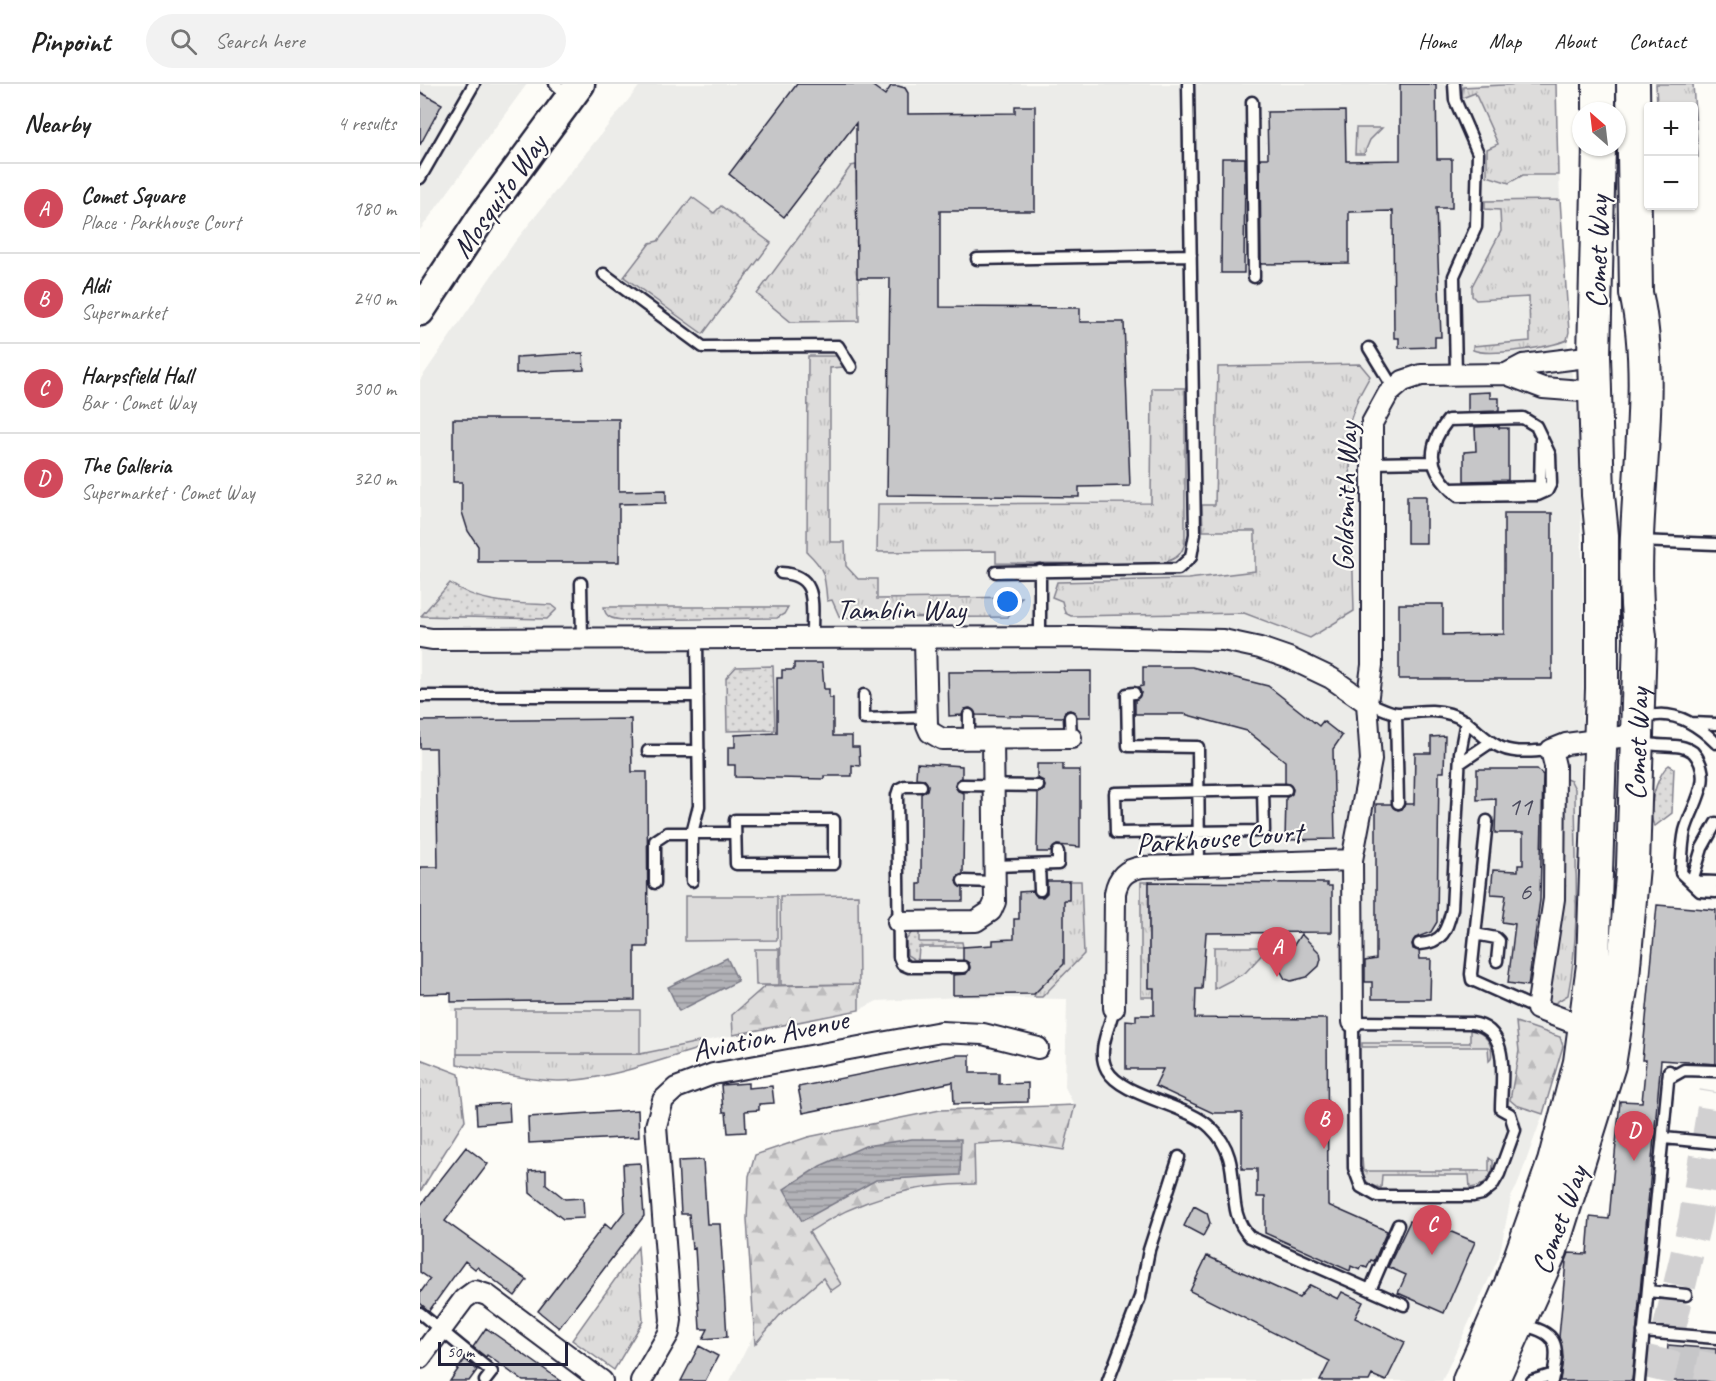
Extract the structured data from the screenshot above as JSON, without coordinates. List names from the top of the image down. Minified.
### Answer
{"streets":{"main road":["Comet Way"],"street":["Mosquito Way","Goldsmith Way","Tamblin Way","Parkhouse Court","Aviation Avenue"]},"crossings":[["Comet Way","Goldsmith Way"],["Goldsmith Way","Tamblin Way"],["Goldsmith Way","Parkhouse Court"]],"house_numbers":["11","6"],"scale_bar":"50 m","north":"top left","page":{"header":"Pinpoint","search":"Search here","nav":["Home","Map","About","Contact"],"heading":["Nearby","4 results"],"map_buttons":["+","−"],"list":[{"mark":"A","name":"Comet Square","note":"Place · Parkhouse Court","value":"180 m"},{"mark":"B","name":"Aldi","note":"Supermarket","value":"240 m"},{"mark":"C","name":"Harpsfield Hall","note":"Bar · Comet Way","value":"300 m"},{"mark":"D","name":"The Galleria","note":"Supermarket · Comet Way","value":"320 m"}],"pins":["A","B","D","C"],"scale":"50 m"}}
